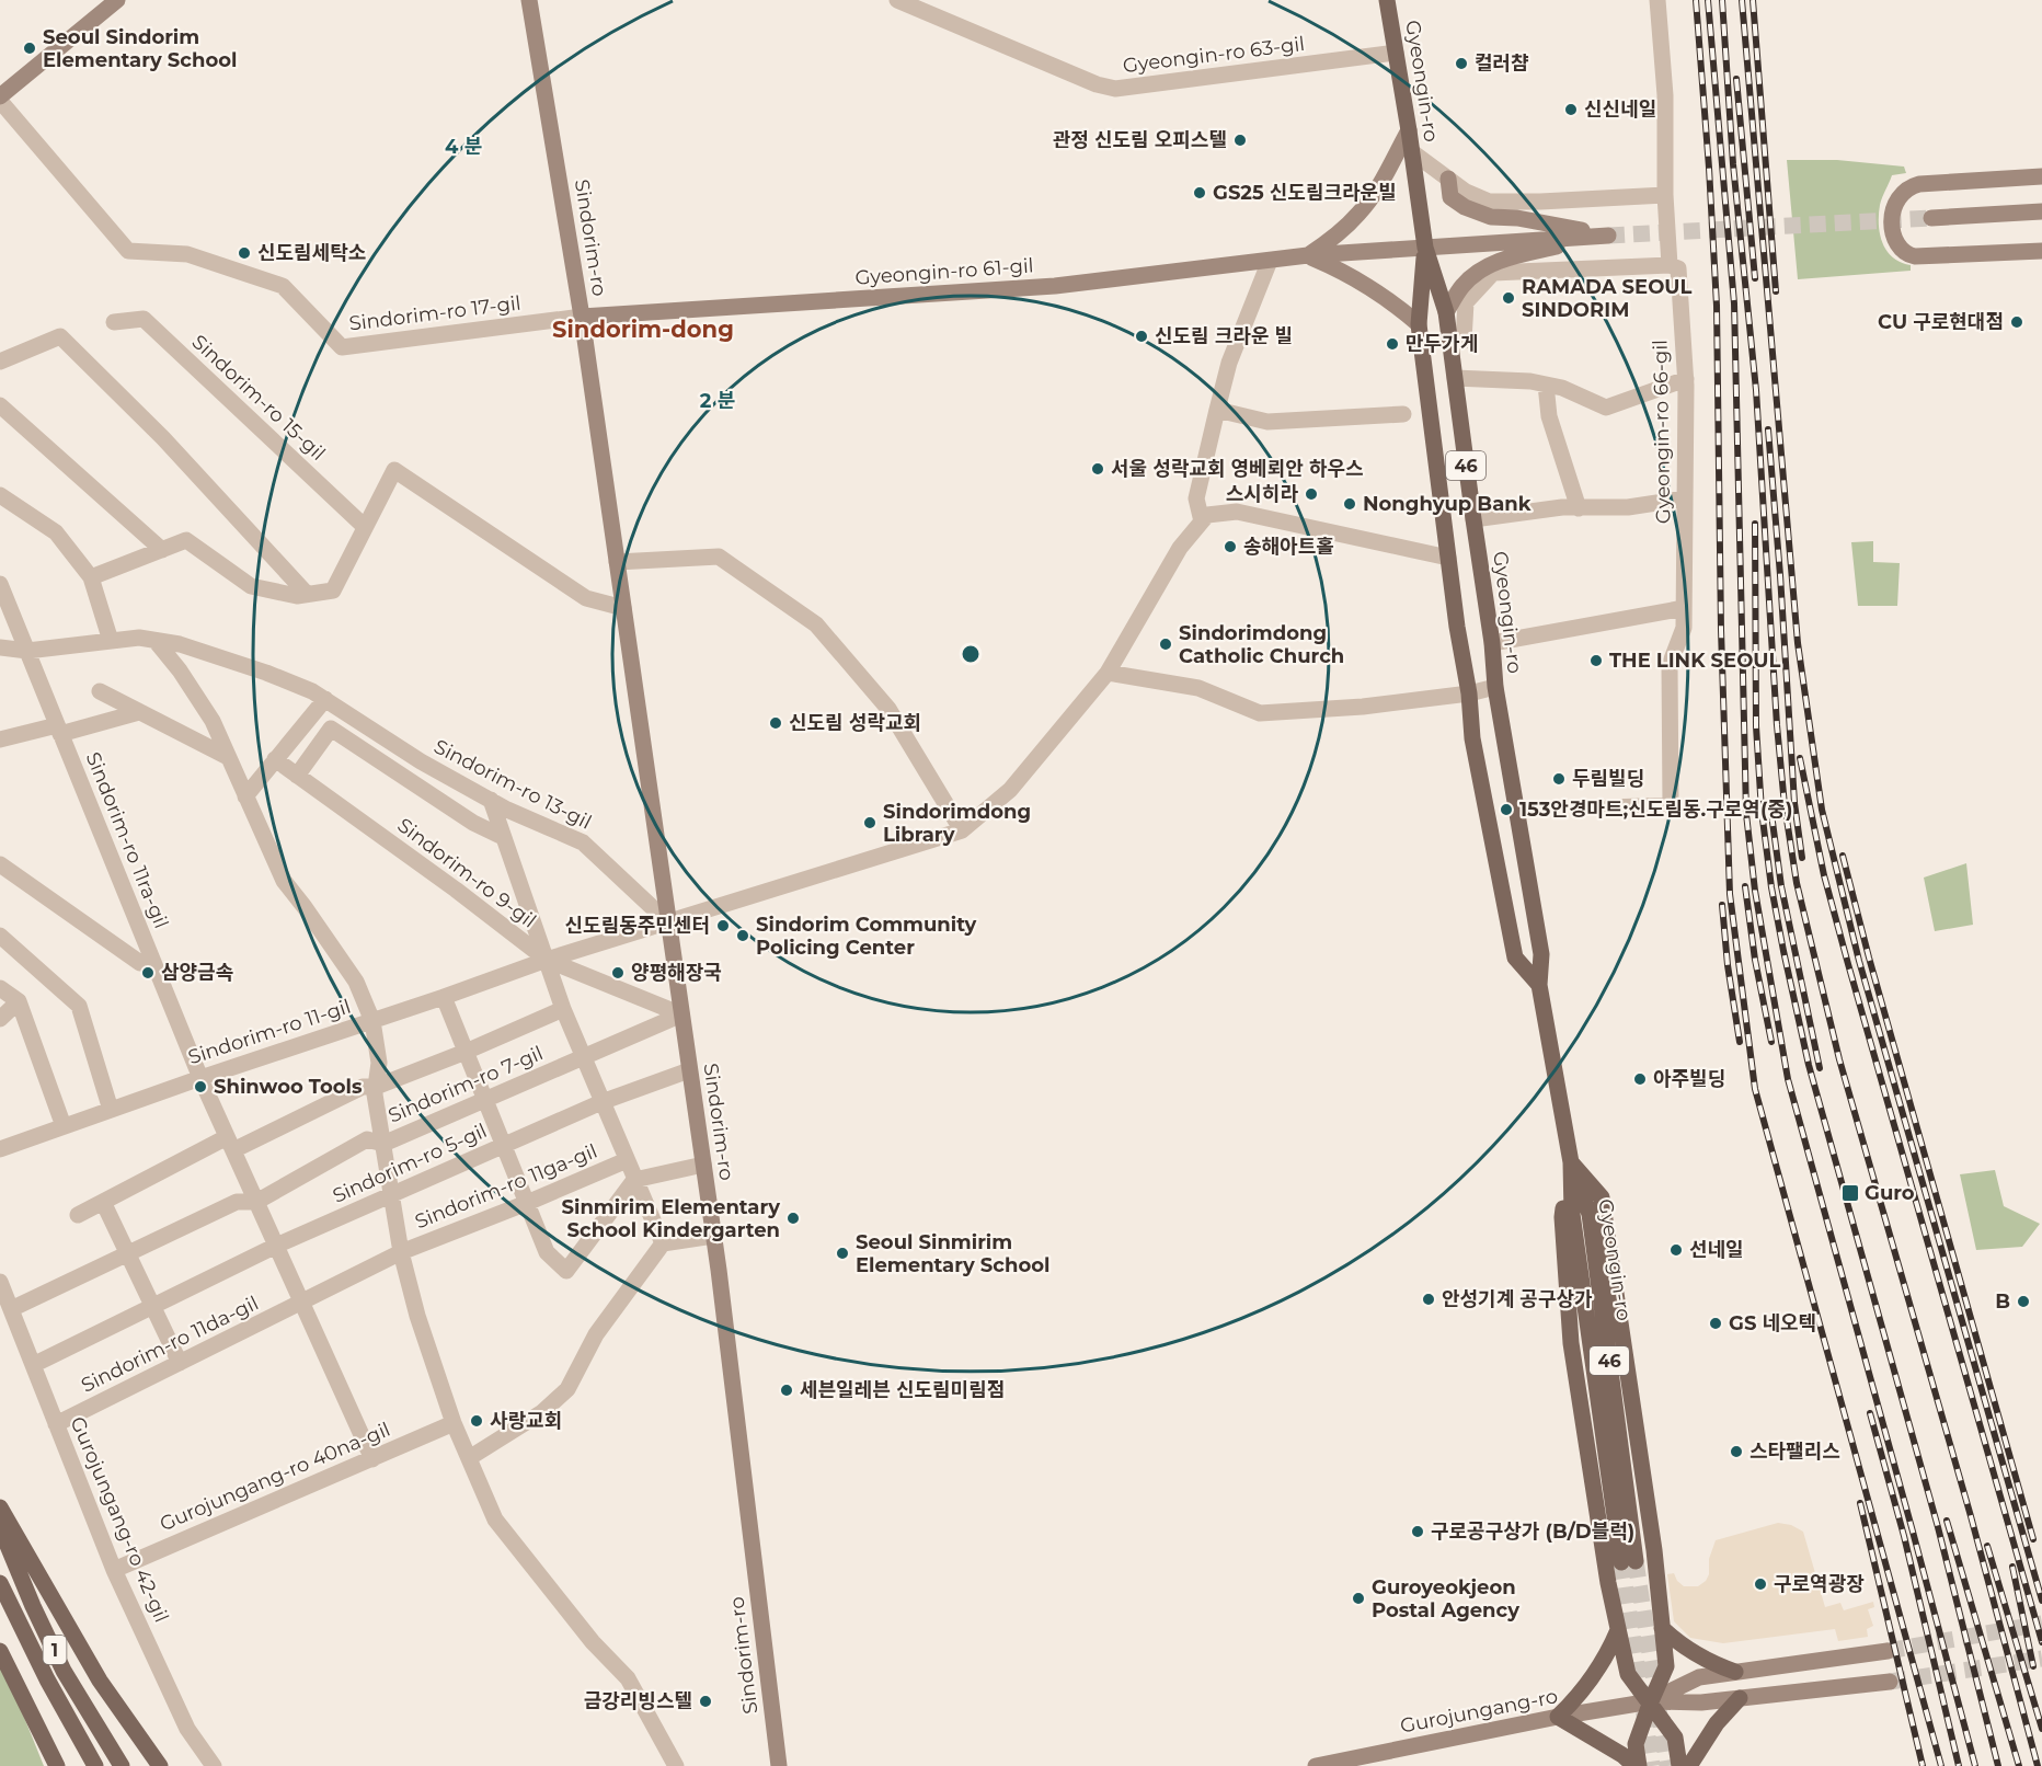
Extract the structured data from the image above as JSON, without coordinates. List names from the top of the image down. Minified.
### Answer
{"streets":{"main road":["Gyeongin-ro","46","1"],"street":["Gyeongin-ro 63-gil","Sindorim-ro","Gyeongin-ro 61-gil","Sindorim-ro 17-gil","Sindorim-ro 15-gil","Gyeongin-ro 66-gil","Sindorim-ro 13-gil","Sindorim-ro 11ra-gil","Sindorim-ro 9-gil","Sindorim-ro 11-gil","Sindorim-ro 7-gil","Sindorim-ro 5-gil","Sindorim-ro 11ga-gil","Sindorim-ro 11da-gil","Gurojungang-ro 40na-gil","Gurojungang-ro 42-gil","Gurojungang-ro"]},"crossings":[["Gyeongin-ro 63-gil","Gyeongin-ro"],["Gyeongin-ro","Gyeongin-ro 61-gil"],["Sindorim-ro","Gyeongin-ro 61-gil"],["Sindorim-ro","Sindorim-ro 17-gil"],["Sindorim-ro","Sindorim-ro 13-gil"],["Sindorim-ro","Sindorim-ro 9-gil"],["Sindorim-ro","Sindorim-ro 11-gil"],["Sindorim-ro","Sindorim-ro 7-gil"],["Sindorim-ro","Sindorim-ro 5-gil"],["Gyeongin-ro 61-gil","Sindorim-ro 17-gil"],["Sindorim-ro 13-gil","Sindorim-ro 11ra-gil"],["Sindorim-ro 13-gil","Sindorim-ro 11-gil"],["Sindorim-ro 13-gil","Sindorim-ro 11ga-gil"],["Sindorim-ro 11ra-gil","Sindorim-ro 11-gil"],["Sindorim-ro 9-gil","Sindorim-ro 11-gil"],["Sindorim-ro 9-gil","Sindorim-ro 7-gil"],["Sindorim-ro 11-gil","Sindorim-ro 11ga-gil"],["Sindorim-ro 7-gil","Sindorim-ro 11ga-gil"],["Sindorim-ro 7-gil","Gurojungang-ro 42-gil"],["Sindorim-ro 5-gil","Sindorim-ro 11ga-gil"],["Sindorim-ro 5-gil","Gurojungang-ro 42-gil"],["Sindorim-ro 11ga-gil","Sindorim-ro 11da-gil"],["Sindorim-ro 11ga-gil","Gurojungang-ro 40na-gil"],["Sindorim-ro 11da-gil","Gurojungang-ro 42-gil"],["Gurojungang-ro 40na-gil","Gurojungang-ro 42-gil"]],"districts":["Sindorim-dong"],"places":{"other":["Seoul Sindorim Elementary School","컬러챰","신신네일","관정 신도림 오피스텔","GS25 신도림크라운빌","신도림세탁소","RAMADA SEOUL SINDORIM","CU 구로현대점","신도림 크라운 빌","만두가게","서울 성락교회 영베뢰안 하우스","스시히라","Nonghyup Bank","송해아트홀","Sindorimdong Catholic Church","THE LINK SEOUL","신도림 성락교회","두림빌딩","153안경마트;신도림동.구로역(중)","Sindorimdong Library","신도림동주민센터","Sindorim Community Policing Center","삼양금속","양평해장국","아주빌딩","Shinwoo Tools","Sinmirim Elementary School Kindergarten","선네일","Seoul Sinmirim Elementary School","안성기계 공구상가","B","GS 네오텍","세븐일레븐 신도림미림점","사랑교회","스타팰리스","구로공구상가 (B/D블럭)","구로역광장","Guroyeokjeon Postal Agency","금강리빙스텔"],"transit":["Guro"]},"rings":["4 분","2 분"]}
